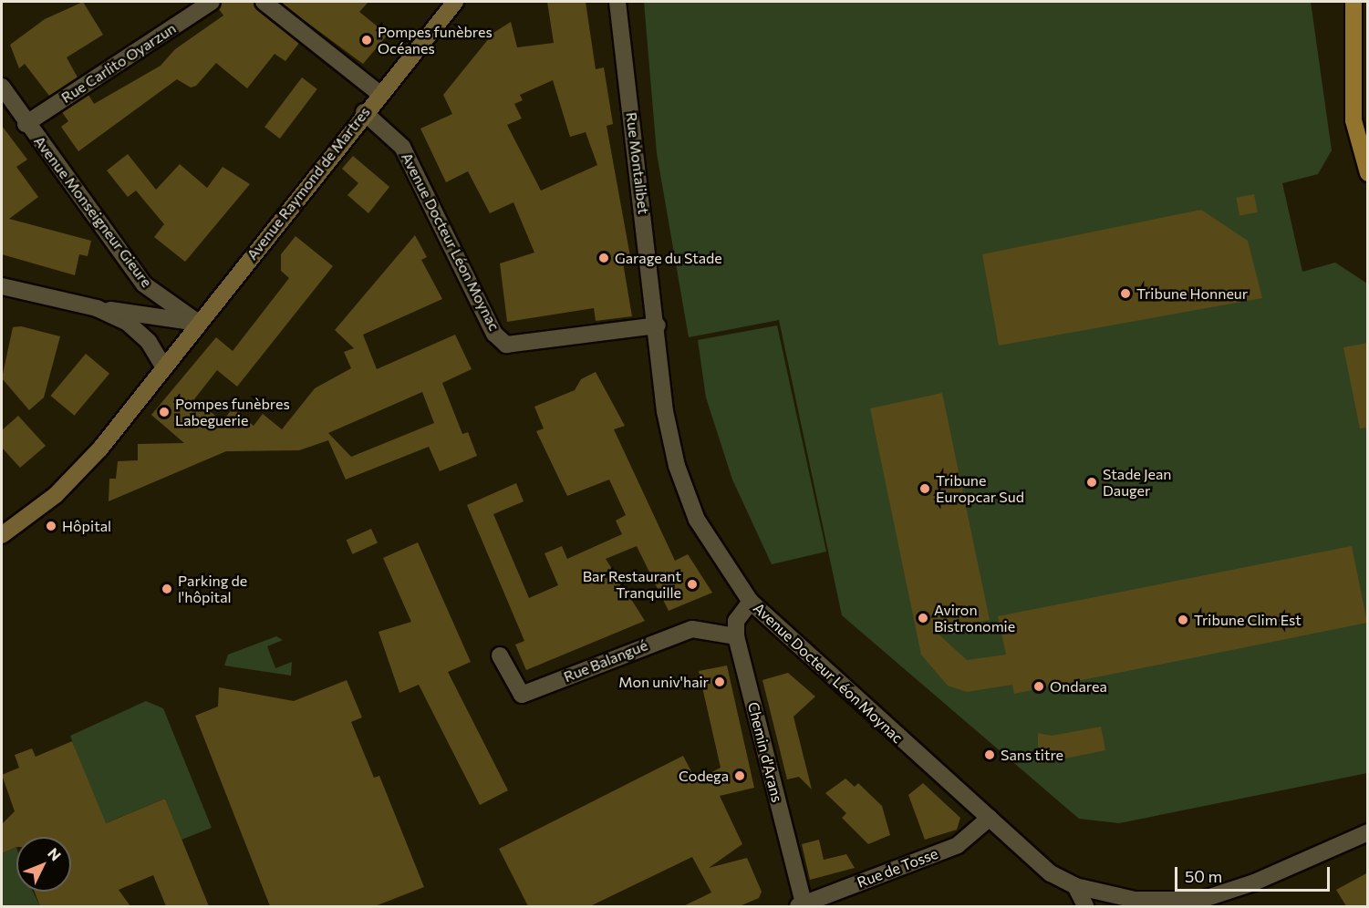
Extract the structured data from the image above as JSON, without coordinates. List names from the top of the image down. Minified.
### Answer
{"streets":{"main road":["Avenue Raymond de Martres"],"street":["Rue Carlito Oyarzun","Rue Montalibet","Avenue Monseigneur Gieure","Avenue Docteur Léon Moynac","Rue Balangué","Chemin d'Arans","Rue de Tosse"]},"crossings":[["Rue Carlito Oyarzun","Avenue Monseigneur Gieure"],["Rue Montalibet","Avenue Docteur Léon Moynac"],["Avenue Raymond de Martres","Avenue Monseigneur Gieure"],["Avenue Raymond de Martres","Avenue Docteur Léon Moynac"],["Avenue Docteur Léon Moynac","Rue de Tosse"],["Rue Balangué","Chemin d'Arans"],["Chemin d'Arans","Rue de Tosse"]],"places":["Pompes funèbres Océanes","Garage du Stade","Tribune Honneur","Pompes funèbres Labeguerie","Stade Jean Dauger","Tribune Europcar Sud","Hôpital","Bar Restaurant Tranquille","Parking de l'hôpital","Aviron Bistronomie","Tribune Clim Est","Mon univ'hair","Ondarea","Sans titre","Codega"],"scale_bar":"50 m","north":"top right"}
